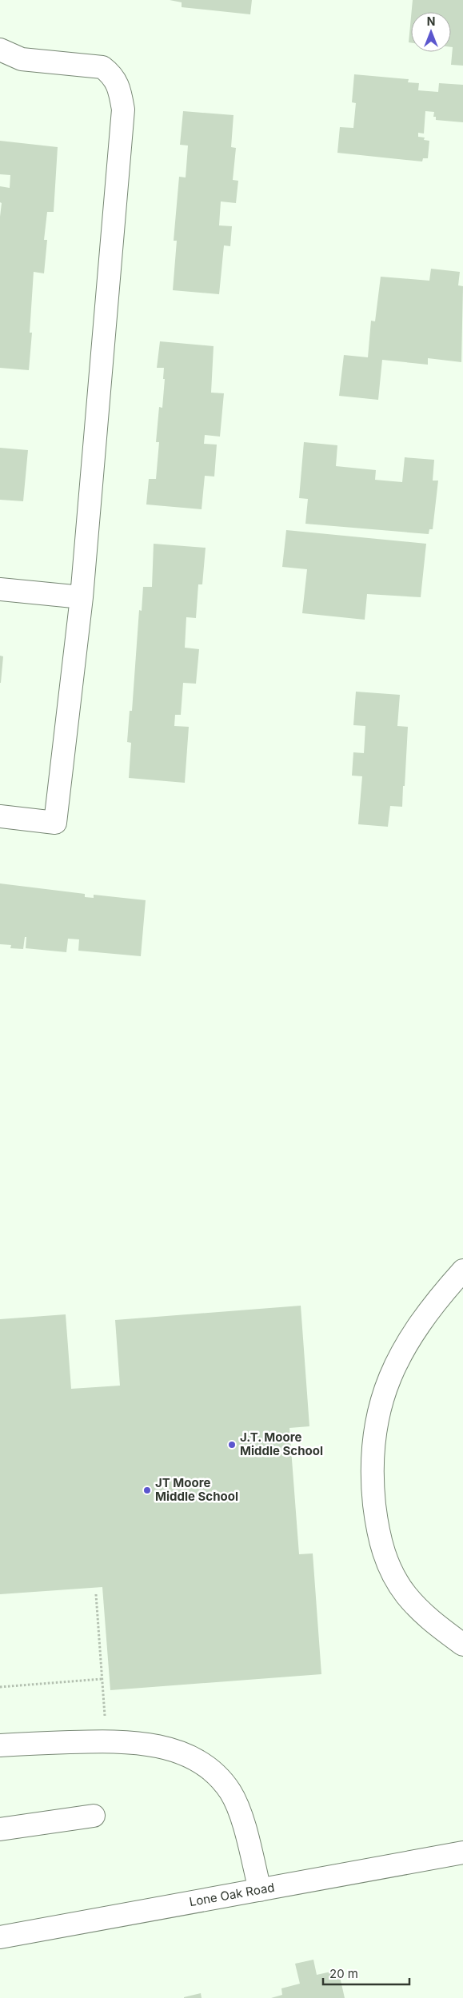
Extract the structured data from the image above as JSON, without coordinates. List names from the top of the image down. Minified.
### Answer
{"streets":{"street":["Lone Oak Road"]},"places":["J.T. Moore Middle School","JT Moore Middle School"],"scale_bar":"20 m","north":"top"}
